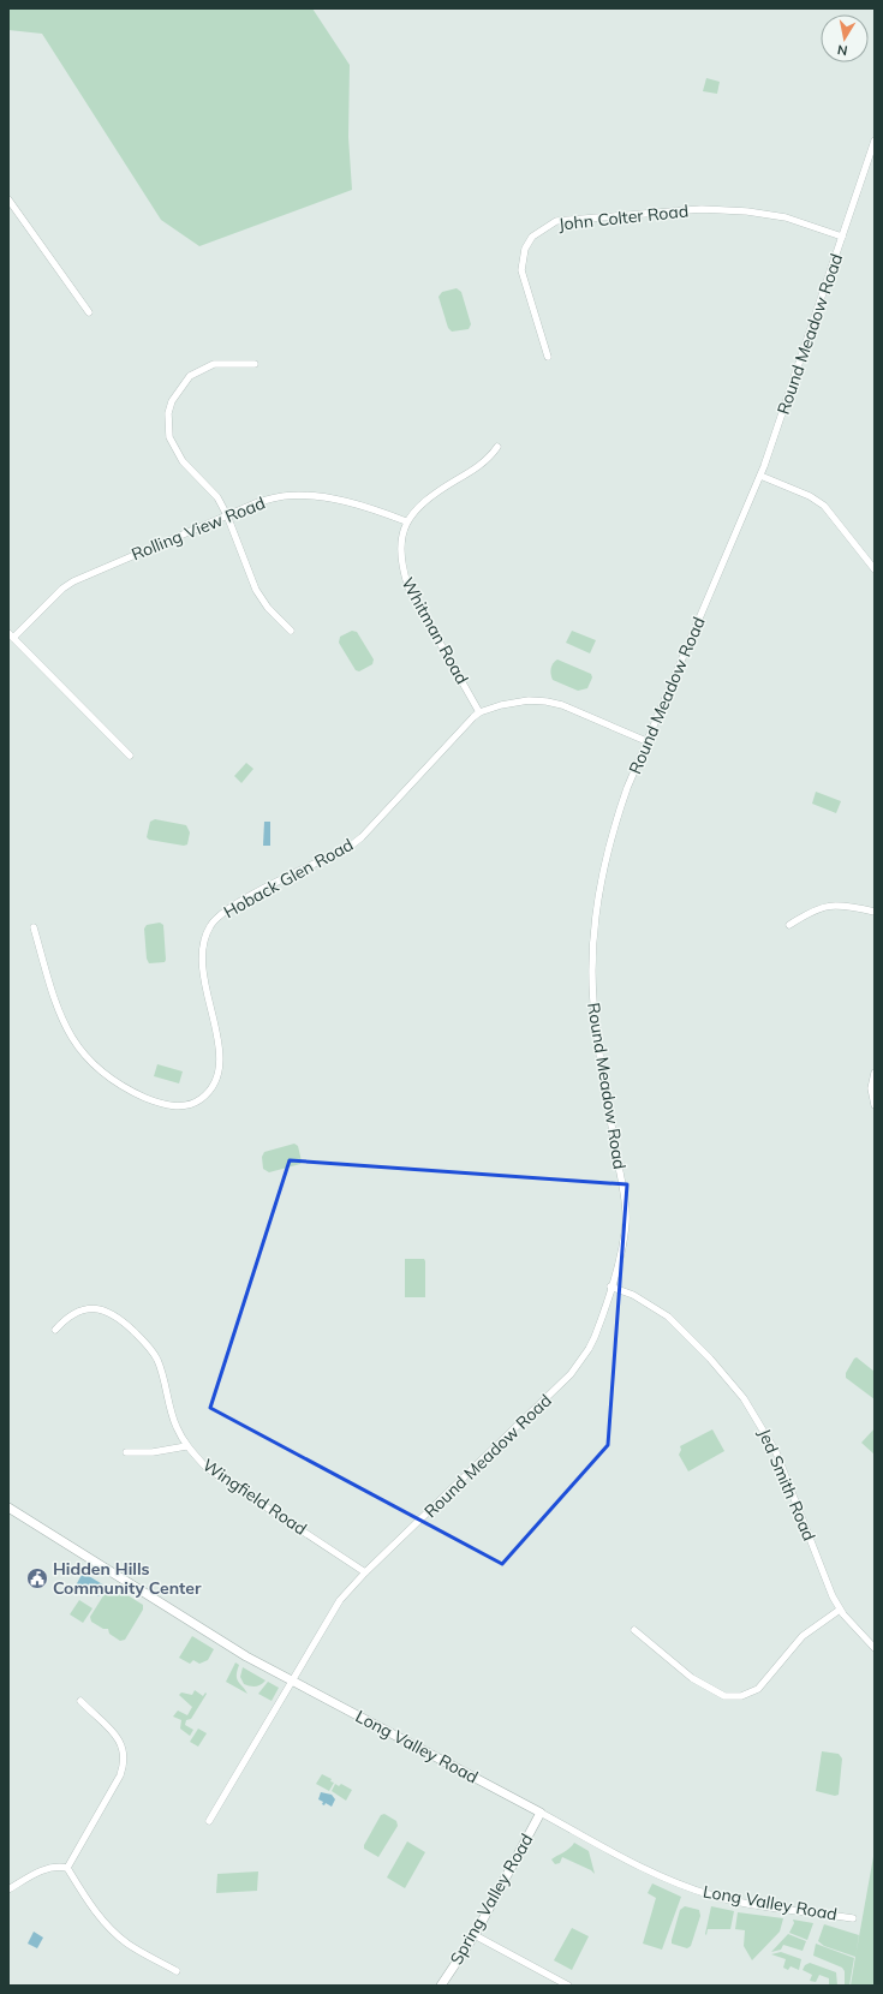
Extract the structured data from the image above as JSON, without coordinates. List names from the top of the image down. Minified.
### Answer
{"streets":{"street":["John Colter Road","Round Meadow Road","Rolling View Road","Whitman Road","Hoback Glen Road","Jed Smith Road","Wingfield Road","Long Valley Road","Spring Valley Road"]},"crossings":[["John Colter Road","Round Meadow Road"],["Round Meadow Road","Hoback Glen Road"],["Round Meadow Road","Jed Smith Road"],["Round Meadow Road","Wingfield Road"],["Round Meadow Road","Long Valley Road"],["Rolling View Road","Whitman Road"],["Whitman Road","Hoback Glen Road"],["Long Valley Road","Spring Valley Road"]],"places":{"public building":["Hidden Hills Community Center"]},"north":"bottom"}
